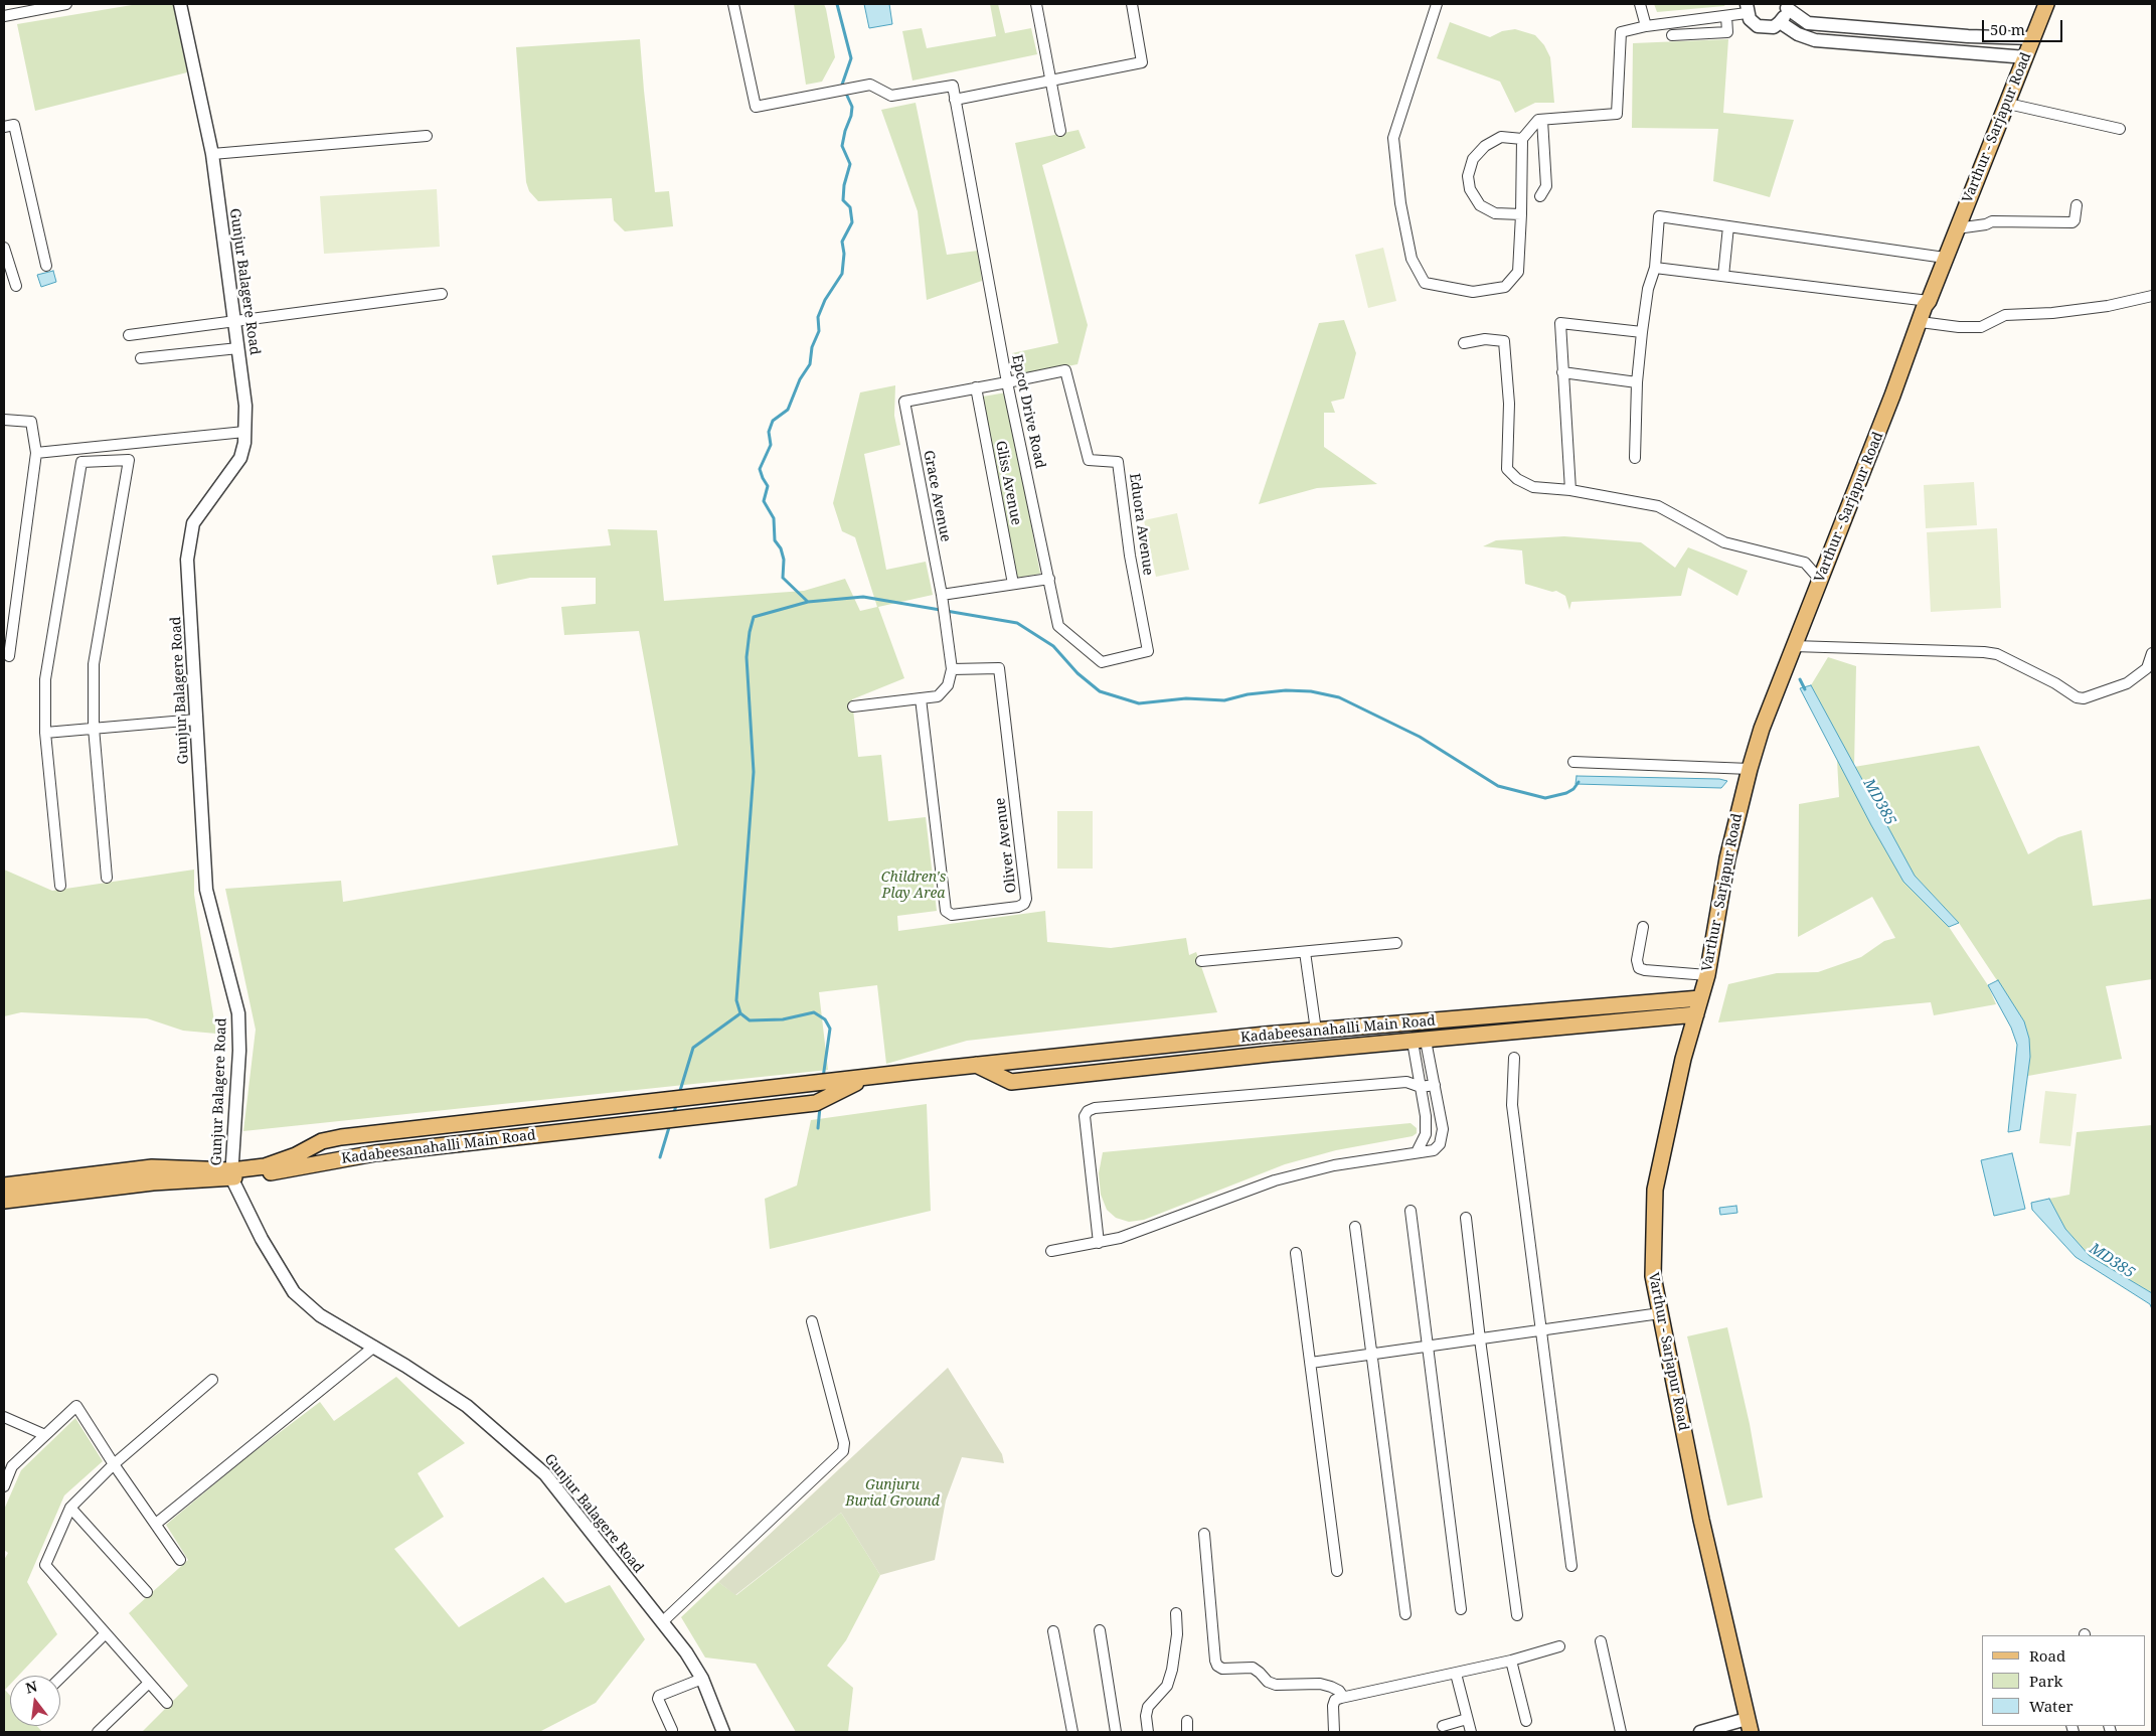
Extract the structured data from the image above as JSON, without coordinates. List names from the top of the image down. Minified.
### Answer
{"streets":{"main road":["Varthur - Sarjapur Road","Kadabeesanahalli Main Road"],"street":["Gunjur Balagere Road","Epcot Drive Road","Gliss Avenue","Grace Avenue","Eduora Avenue","Oliver Avenue"]},"crossings":[["Varthur - Sarjapur Road","Kadabeesanahalli Main Road"],["Gunjur Balagere Road","Kadabeesanahalli Main Road"],["Epcot Drive Road","Eduora Avenue"],["Gliss Avenue","Grace Avenue"],["Grace Avenue","Oliver Avenue"]],"water":["MD385"],"parks":["Children's Play Area","Gunjuru Burial Ground"],"legend":["Road","Park","Water"],"scale_bar":"50 m","north":"top"}
